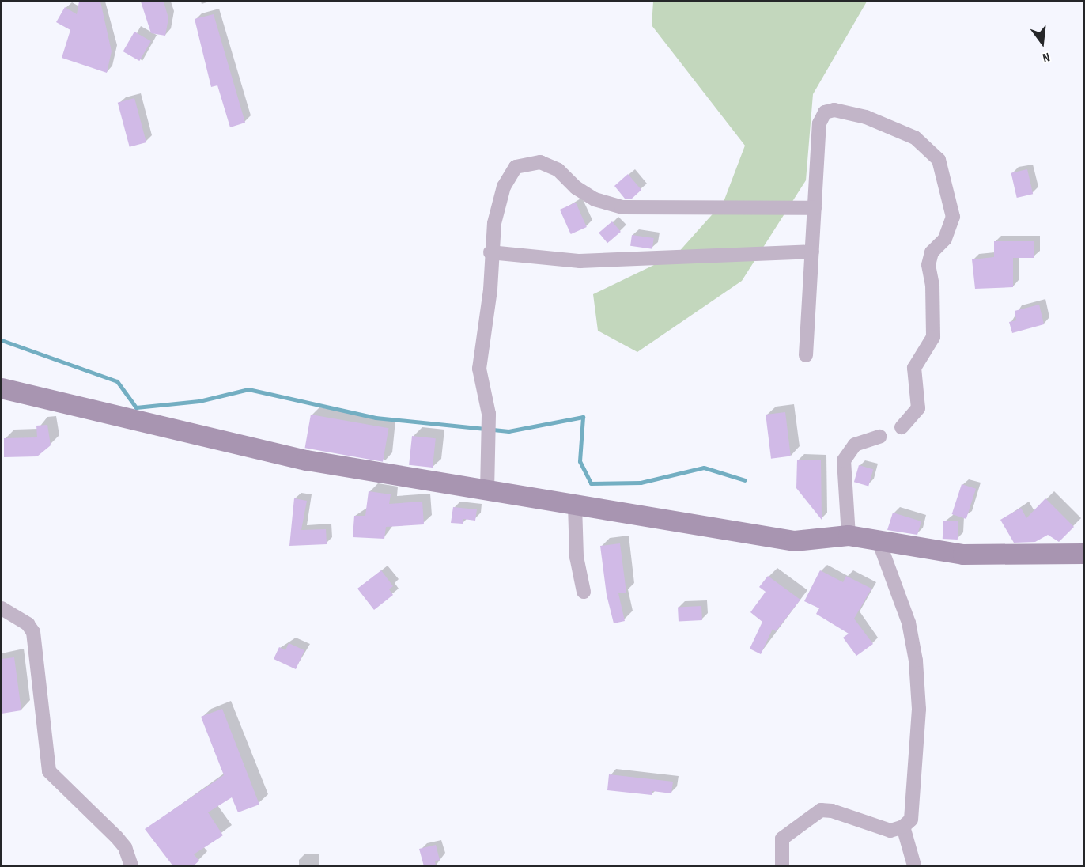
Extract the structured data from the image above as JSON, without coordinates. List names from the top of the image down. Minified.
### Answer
{"north":"bottom"}
